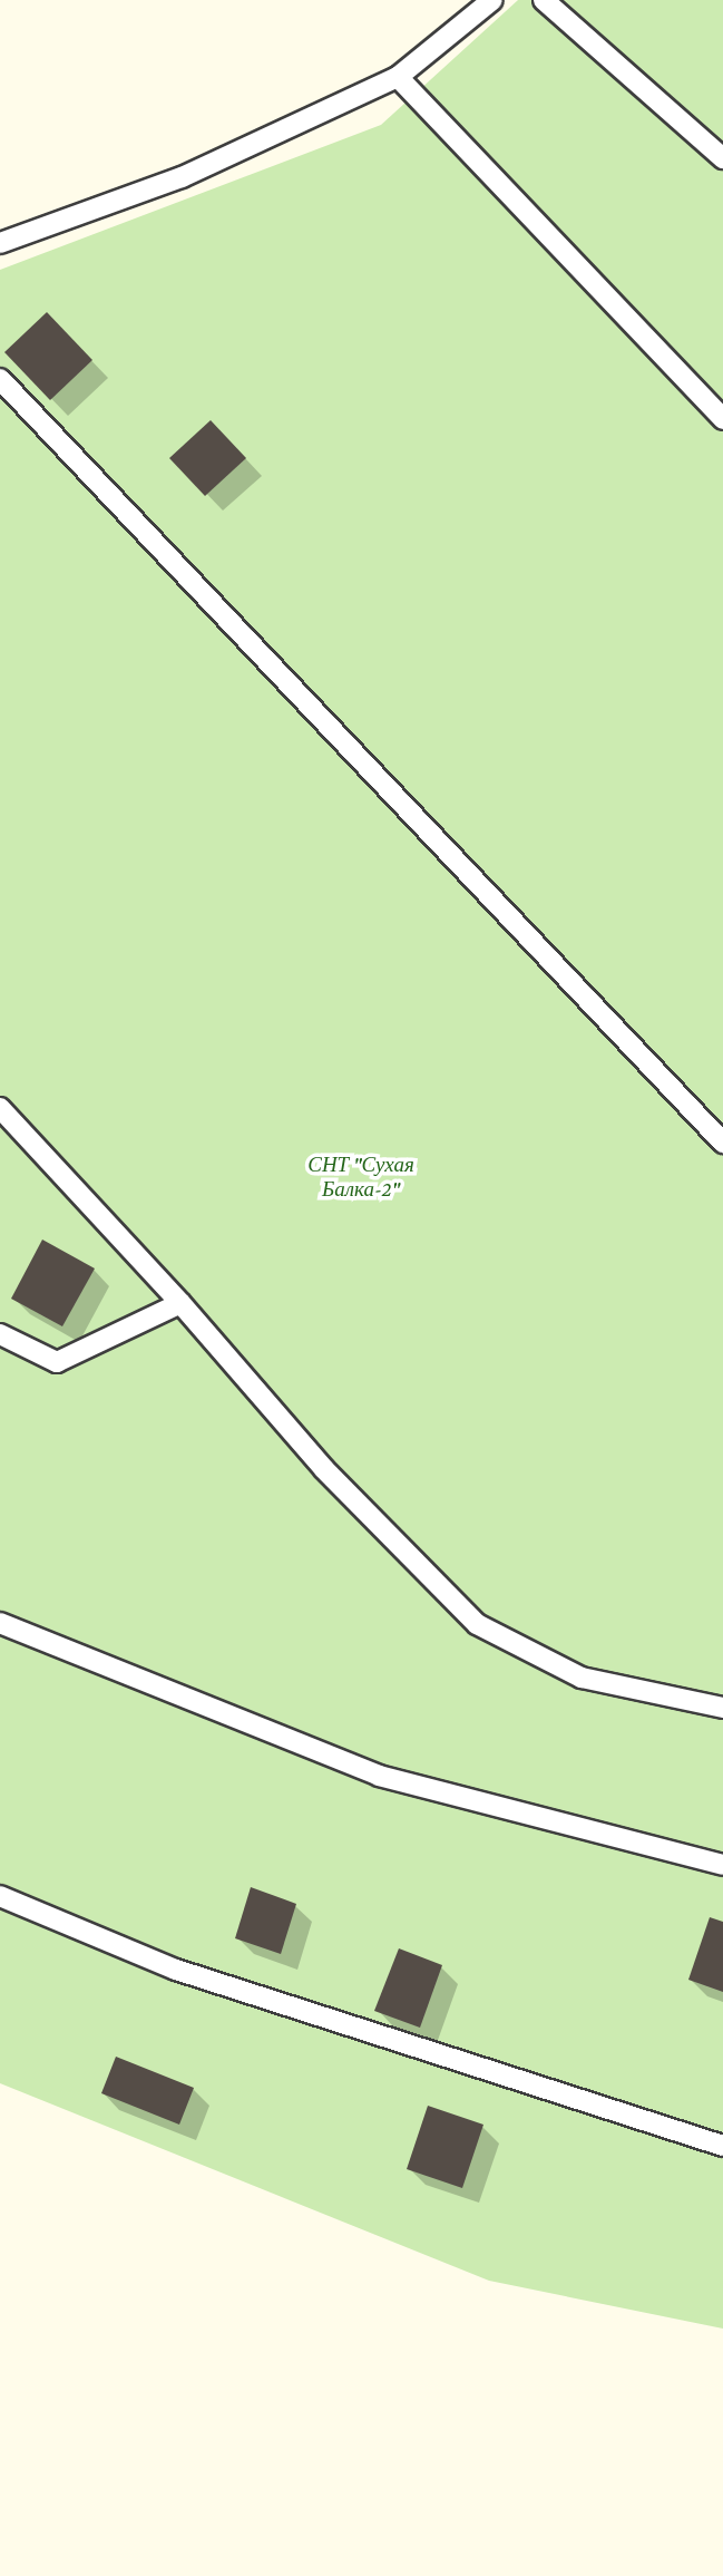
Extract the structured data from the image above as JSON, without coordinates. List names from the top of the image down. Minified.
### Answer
{"parks":["СНТ \"Сухая Балка-2\""]}
